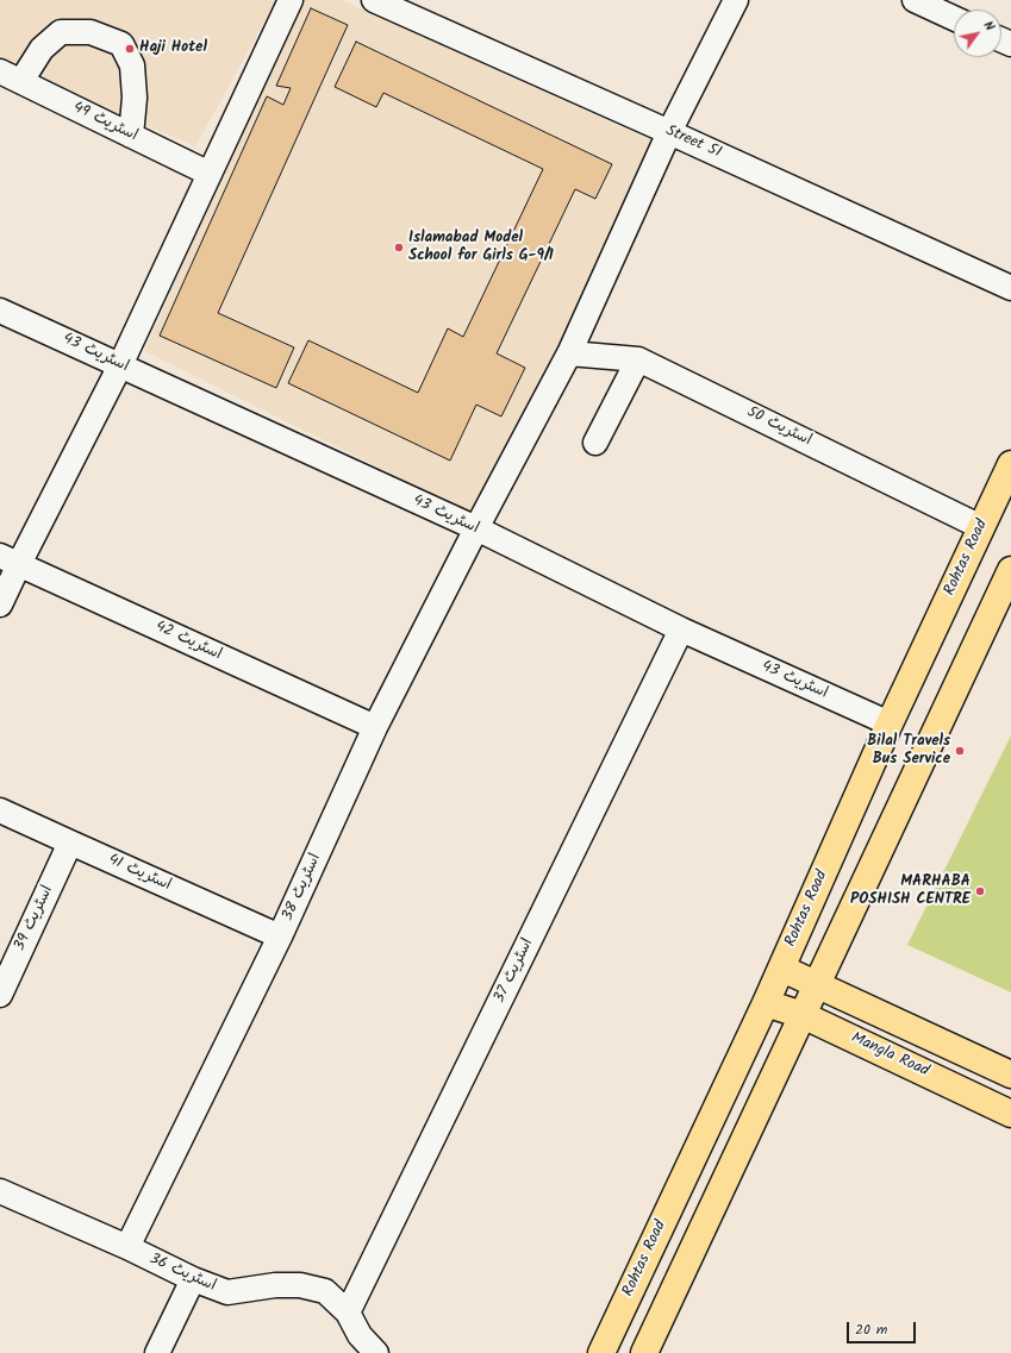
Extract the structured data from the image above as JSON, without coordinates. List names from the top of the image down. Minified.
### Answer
{"streets":{"main road":["Rohtas Road","Mangla Road"],"street":["اسٹریٹ 49","Street 51","اسٹریٹ 43","اسٹریٹ 50","اسٹریٹ 42","اسٹریٹ 41","اسٹریٹ 38","اسٹریٹ 39","اسٹریٹ 37","اسٹریٹ 36"]},"crossings":[["Street 51","اسٹریٹ 38"],["اسٹریٹ 43","Rohtas Road"],["اسٹریٹ 43","اسٹریٹ 38"],["اسٹریٹ 43","اسٹریٹ 37"],["اسٹریٹ 50","Rohtas Road"],["اسٹریٹ 50","اسٹریٹ 38"],["Rohtas Road","Mangla Road"],["اسٹریٹ 42","اسٹریٹ 38"],["اسٹریٹ 41","اسٹریٹ 38"],["اسٹریٹ 41","اسٹریٹ 39"],["اسٹریٹ 38","اسٹریٹ 36"],["اسٹریٹ 37","اسٹریٹ 36"]],"places":["Haji Hotel","Islamabad Model School for Girls G-9/1","Bilal Travels Bus Service","MARHABA POSHISH CENTRE"],"scale_bar":"20 m","north":"top right"}
